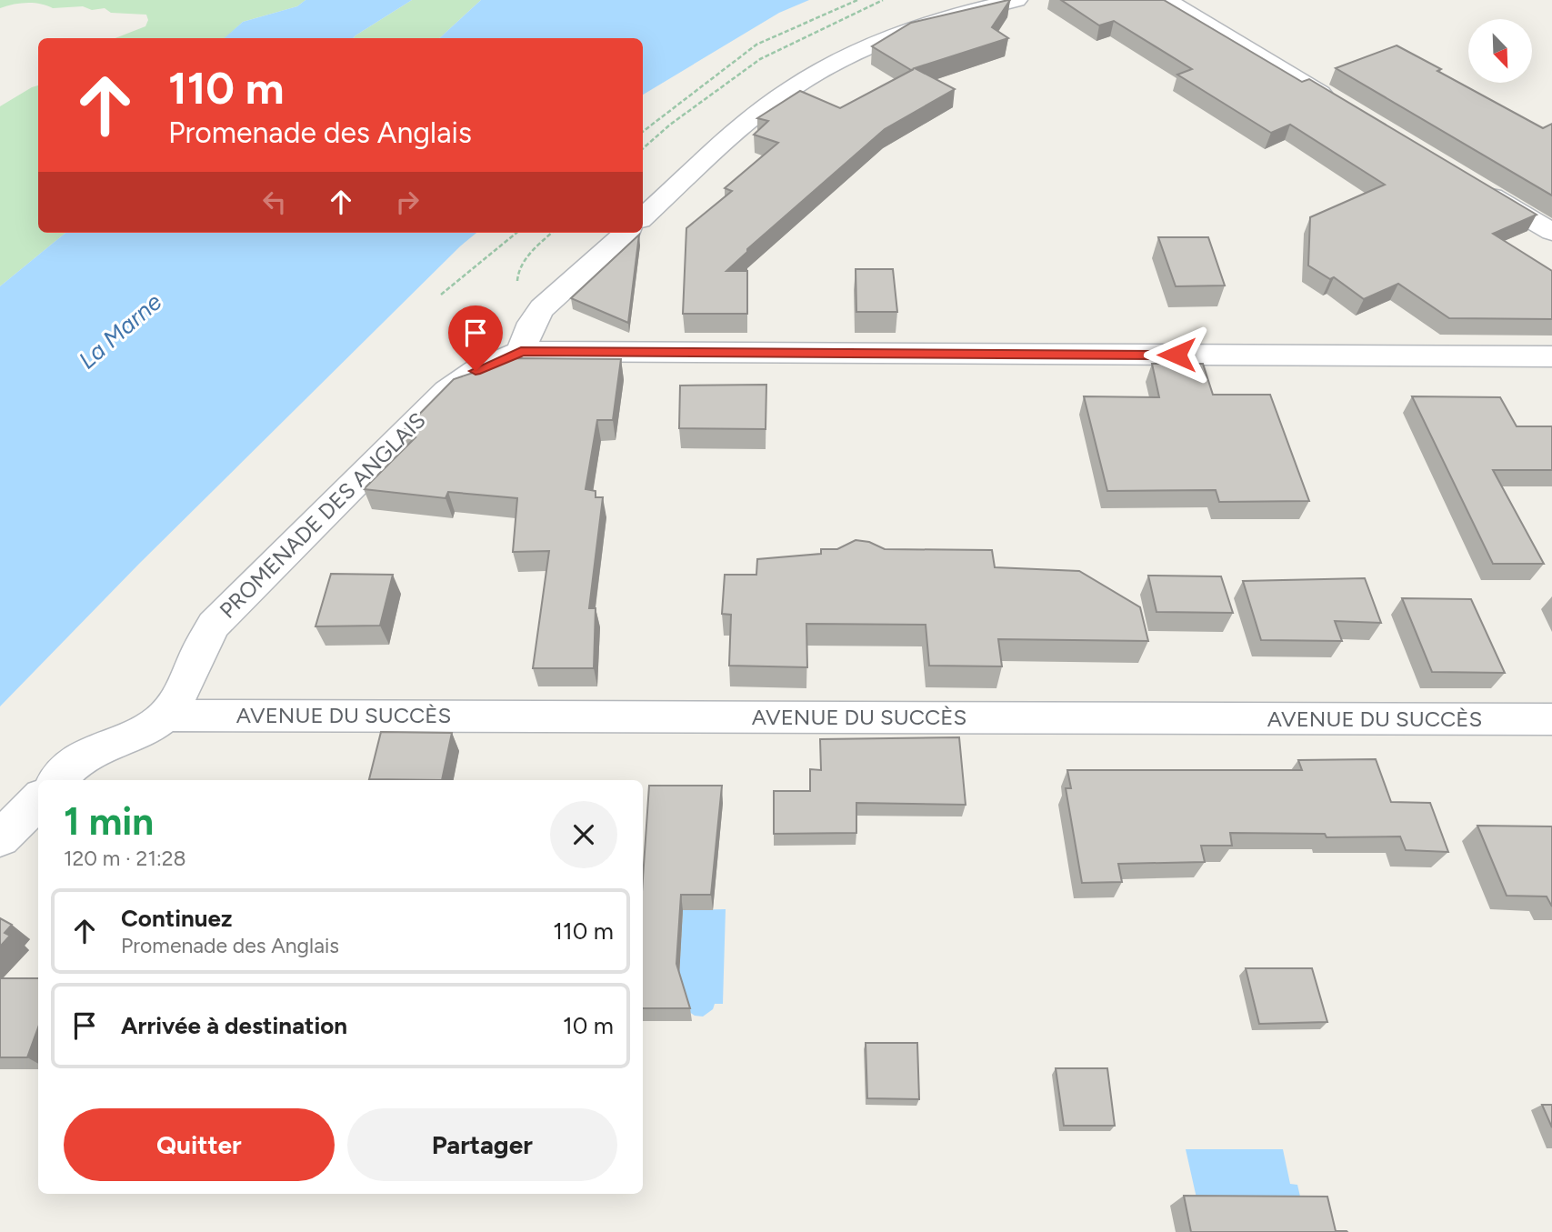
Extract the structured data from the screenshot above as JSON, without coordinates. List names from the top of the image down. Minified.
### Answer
{"streets":{"street":["PROMENADE DES ANGLAIS","AVENUE DU SUCCÈS"]},"crossings":[["PROMENADE DES ANGLAIS","AVENUE DU SUCCÈS"]],"water":["La Marne"],"north":"bottom right","page":{"turn":["110 m","Promenade des Anglais"],"heading":["1 min","120 m · 21:28"],"list":[{"name":"Continuez","note":"Promenade des Anglais","value":"110 m"},{"name":"Arrivée à destination","value":"10 m"}],"buttons":["Quitter","Partager"]}}
